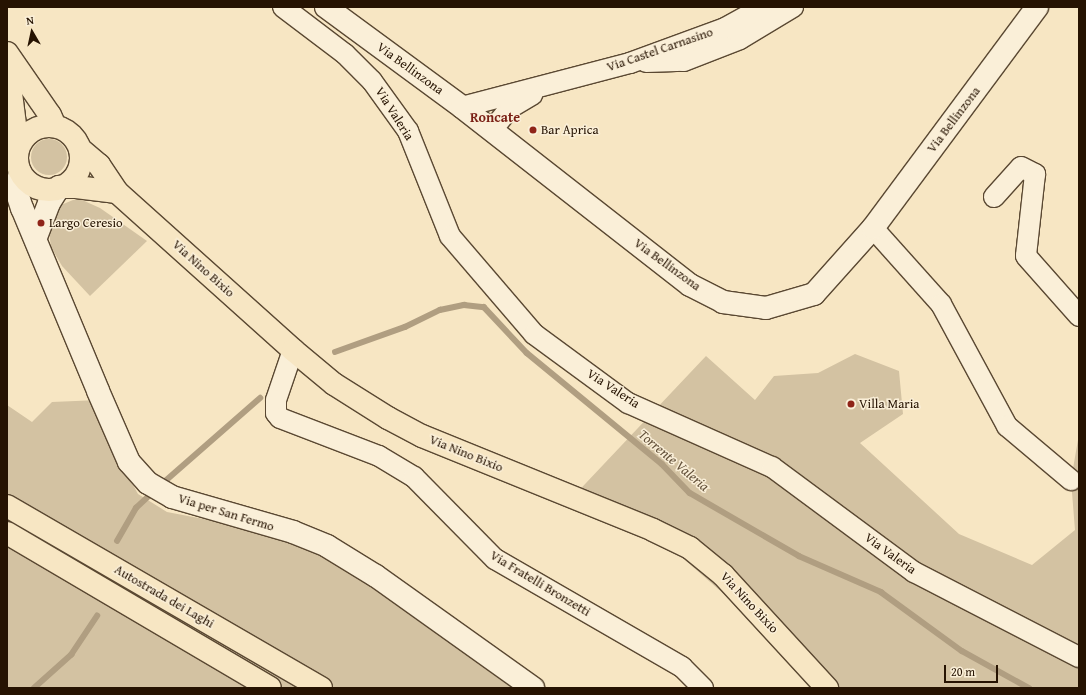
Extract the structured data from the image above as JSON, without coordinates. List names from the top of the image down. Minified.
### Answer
{"streets":{"main road":["Via Nino Bixio","Autostrada dei Laghi"],"street":["Via Castel Carnasino","Via Bellinzona","Via Valeria","Via per San Fermo","Via Fratelli Bronzetti"]},"crossings":[["Via Castel Carnasino","Via Bellinzona"],["Via Nino Bixio","Via per San Fermo"],["Via Nino Bixio","Via Fratelli Bronzetti"]],"districts":["Roncate"],"water":["Torrente Valeria"],"places":["Bar Aprica","Largo Ceresio","Villa Maria"],"scale_bar":"20 m","north":"top"}
